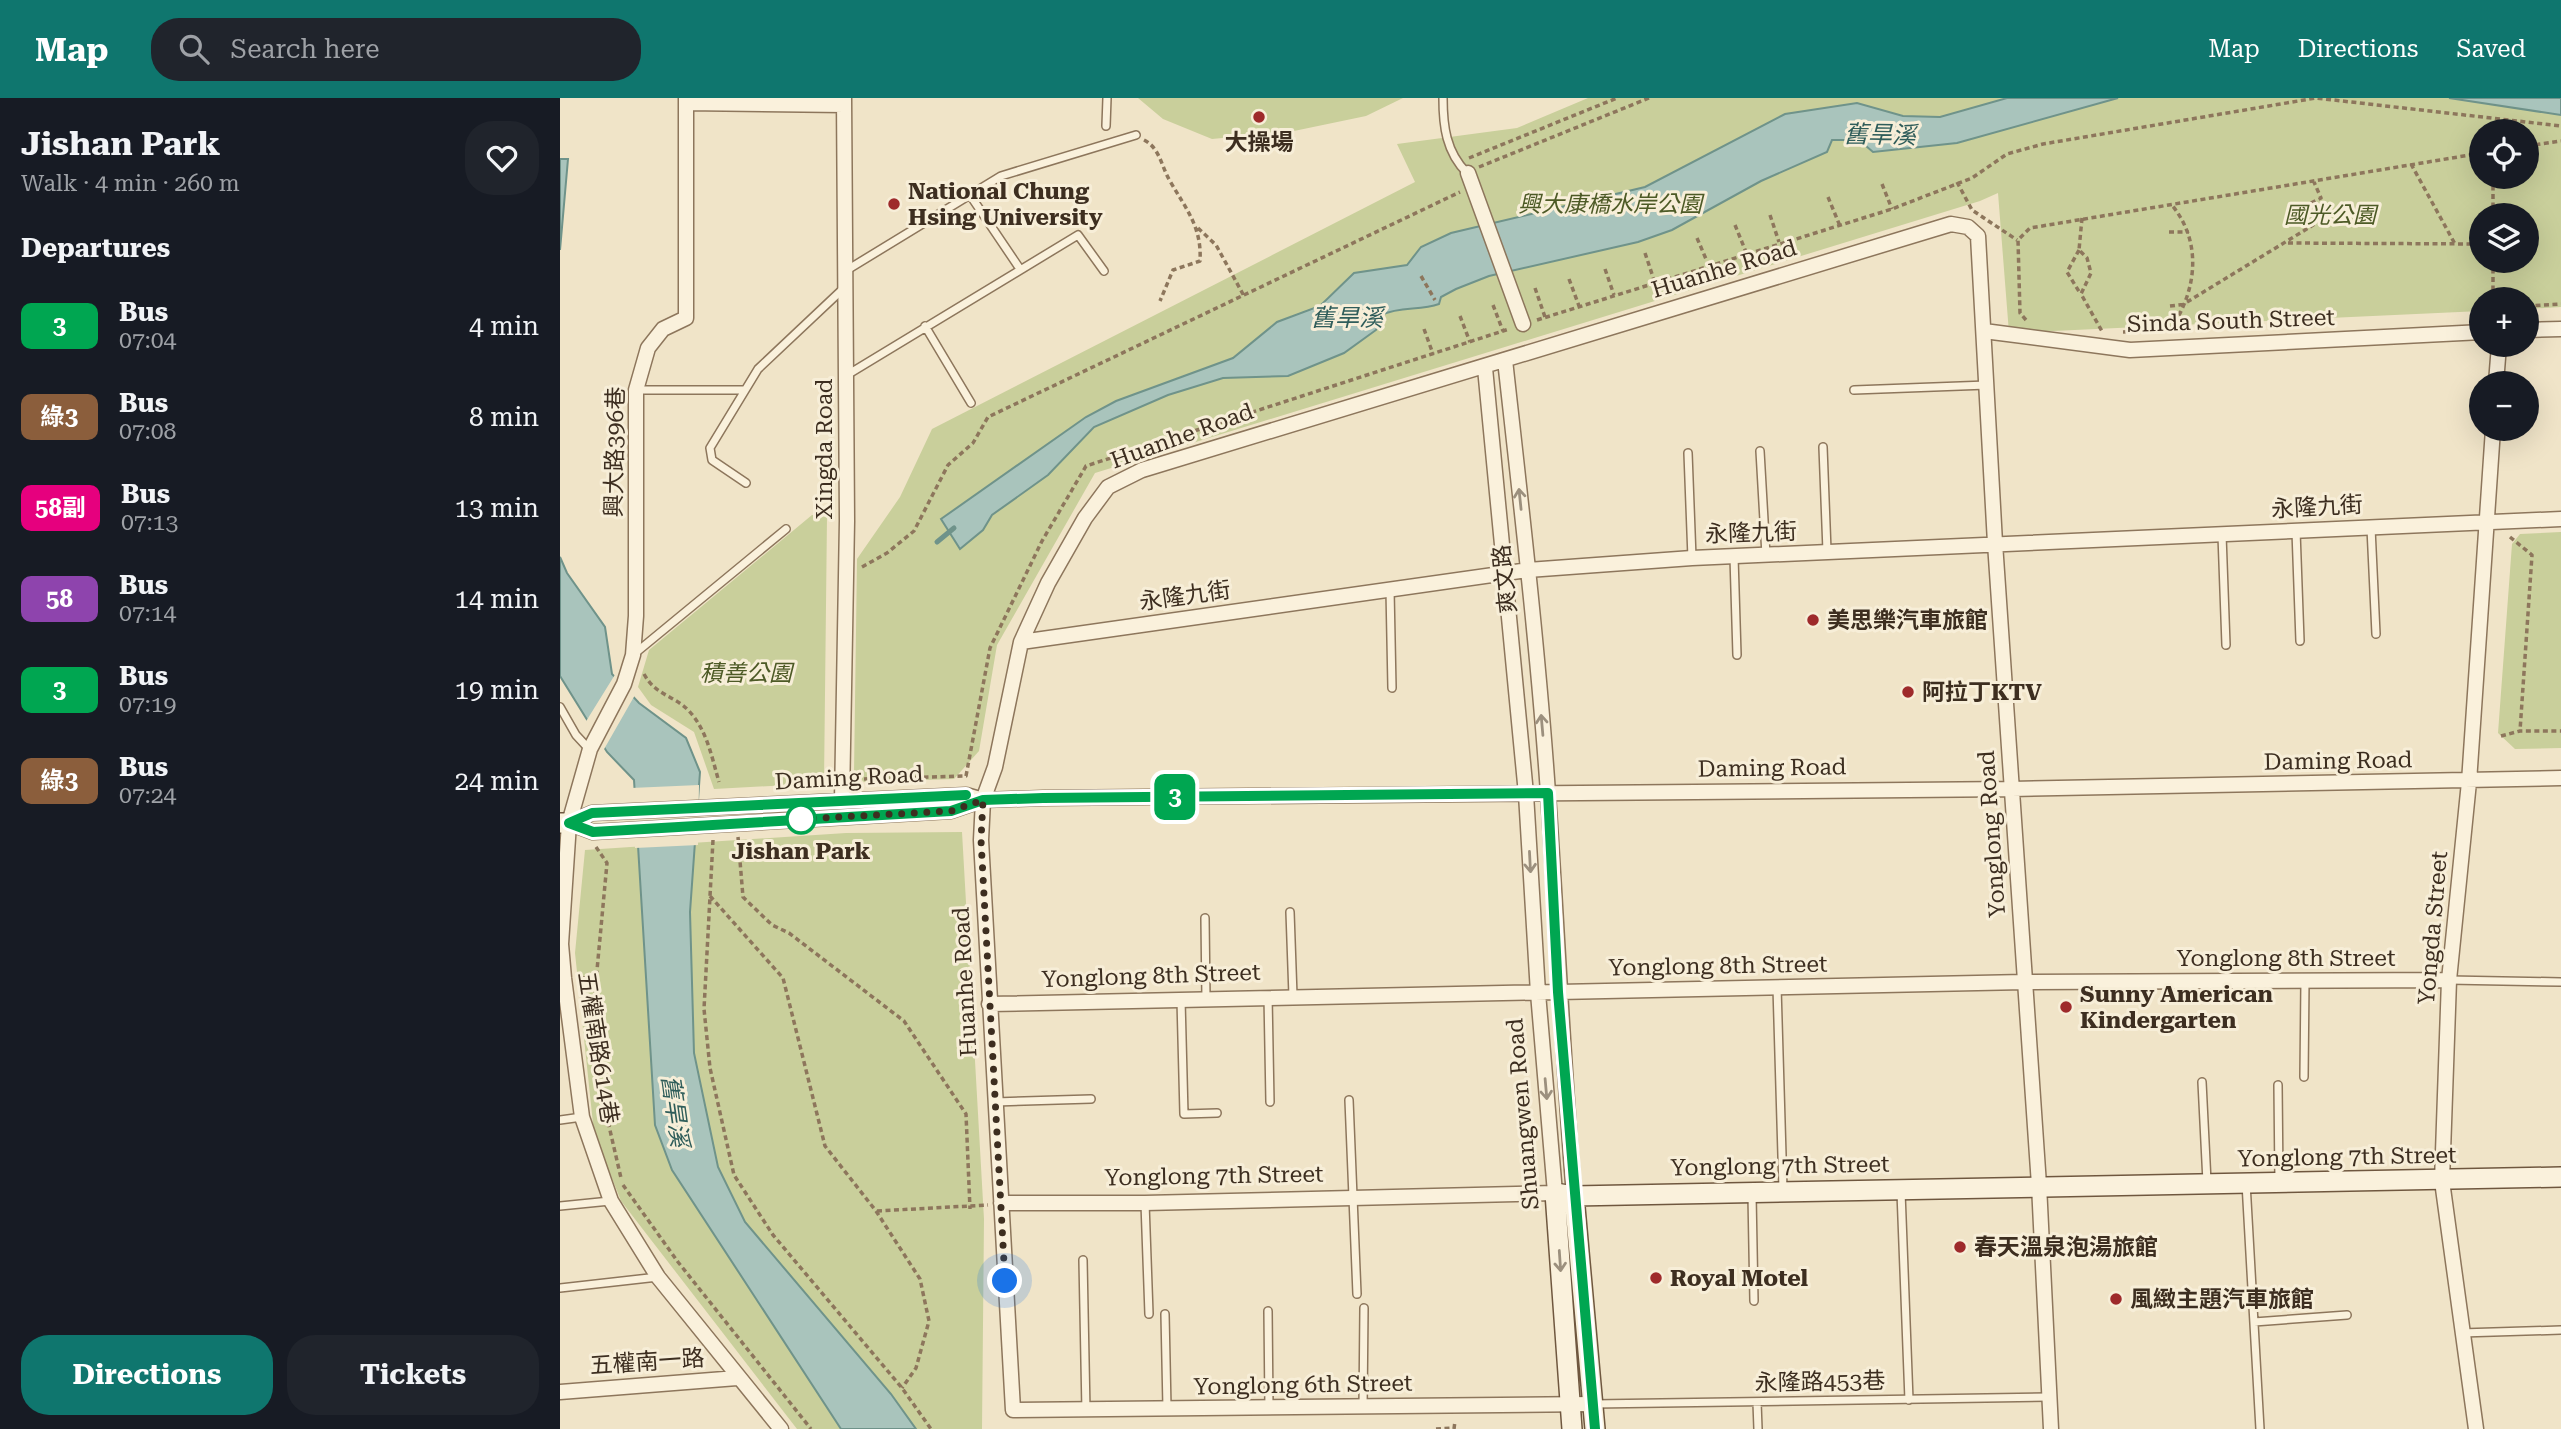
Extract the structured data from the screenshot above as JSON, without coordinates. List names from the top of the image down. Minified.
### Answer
{"streets":{"street":["Huanhe Road","Sinda South Street","Xingda Road","興大路396巷","永隆九街","爽文路","Daming Road","Yonglong Road","Yongda Street","Yonglong 8th Street","五權南路614巷","Shuangwen Road","Yonglong 7th Street","五權南一路","Yonglong 6th Street"],"lane":["永隆路453巷"]},"crossings":[["Huanhe Road","永隆九街"],["Huanhe Road","爽文路"],["Huanhe Road","Daming Road"],["Huanhe Road","Yonglong Road"],["Huanhe Road","Yonglong 8th Street"],["Huanhe Road","Yonglong 7th Street"],["Huanhe Road","Yonglong 6th Street"],["Sinda South Street","Yonglong Road"],["Xingda Road","興大路396巷"],["Xingda Road","Daming Road"],["興大路396巷","五權南路614巷"],["永隆九街","爽文路"],["永隆九街","Yonglong Road"],["永隆九街","Yongda Street"],["爽文路","Daming Road"],["爽文路","Shuangwen Road"],["Daming Road","Yonglong Road"],["Daming Road","Yongda Street"],["Daming Road","五權南路614巷"],["Daming Road","Shuangwen Road"],["Yonglong Road","Yonglong 8th Street"],["Yonglong Road","Yonglong 7th Street"],["Yonglong Road","永隆路453巷"],["Yongda Street","Yonglong 8th Street"],["Yongda Street","Yonglong 7th Street"],["Yonglong 8th Street","Shuangwen Road"],["五權南路614巷","五權南一路"],["Shuangwen Road","Yonglong 7th Street"],["Shuangwen Road","Yonglong 6th Street"],["永隆路453巷","Yonglong 6th Street"]],"water":["舊旱溪"],"parks":["興大康橋水岸公園","國光公園","積善公園"],"places":["大操場","National Chung Hsing University","美思樂汽車旅館","阿拉丁KTV","Jishan Park","Sunny American Kindergarten","春天溫泉泡湯旅館","Royal Motel","風緻主題汽車旅館"],"lines":["bus line 3"],"page":{"header":"Map","search":"Search here","nav":["Map","Directions","Saved"],"heading":[["Jishan Park","Walk · 4 min · 260 m"],"Departures"],"on_map":"3","map_buttons":["+","−"],"list":[{"mark":"3","name":"Bus","note":"07:04","value":"4 min"},{"mark":"綠3","name":"Bus","note":"07:08","value":"8 min"},{"mark":"58副","name":"Bus","note":"07:13","value":"13 min"},{"mark":"58","name":"Bus","note":"07:14","value":"14 min"},{"mark":"3","name":"Bus","note":"07:19","value":"19 min"},{"mark":"綠3","name":"Bus","note":"07:24","value":"24 min"}],"buttons":["Directions","Tickets"]}}
